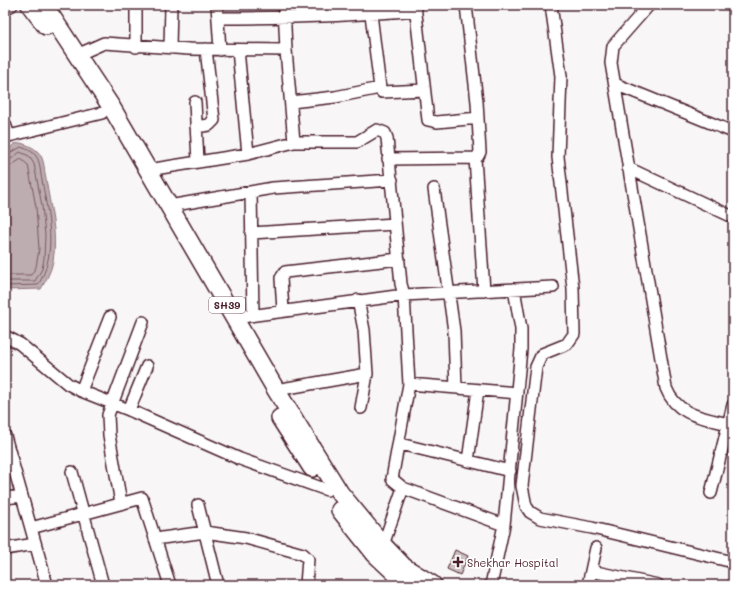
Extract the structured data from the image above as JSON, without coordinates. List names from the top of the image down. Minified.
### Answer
{"streets":{"main road":["SH39"]},"places":{"health":["Shekhar Hospital"]}}
